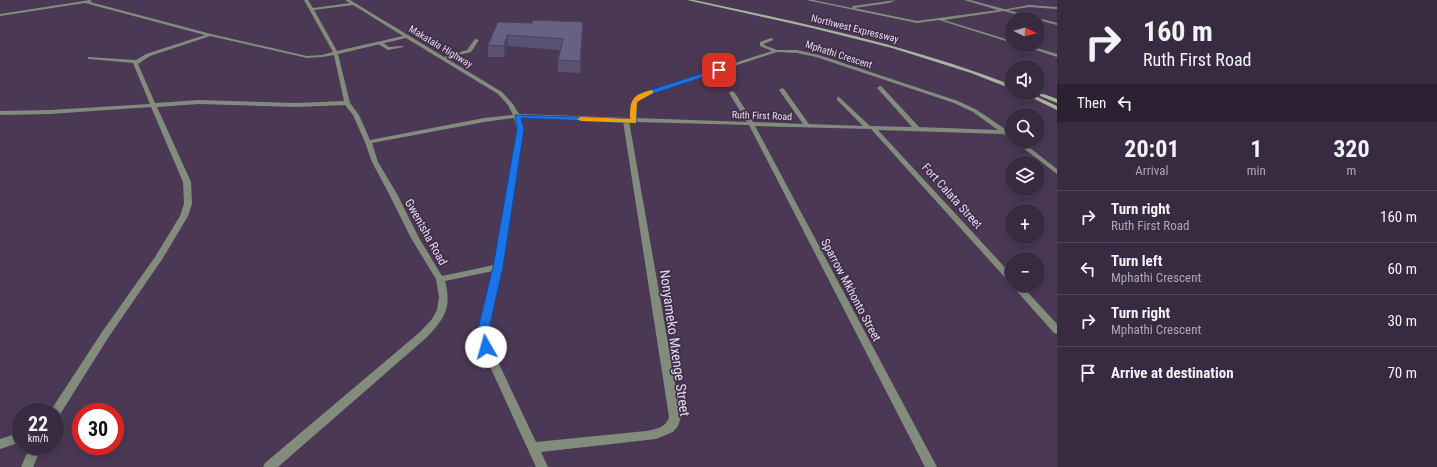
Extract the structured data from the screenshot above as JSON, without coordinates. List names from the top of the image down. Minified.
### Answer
{"streets":{"main road":["Northwest Expressway"],"street":["Makatala Highway","Mphathi Crescent","Ruth First Road","Fort Calata Street","Gwentsha Road","Sparrow Mkhonto Street","Nonyameko Mxenge Street"]},"crossings":[["Makatala Highway","Ruth First Road"],["Mphathi Crescent","Ruth First Road"],["Mphathi Crescent","Nonyameko Mxenge Street"],["Ruth First Road","Fort Calata Street"],["Ruth First Road","Sparrow Mkhonto Street"],["Ruth First Road","Nonyameko Mxenge Street"]],"north":"right","page":{"turn":["160 m","Ruth First Road"],"map_buttons":["+","−"],"then":"Then","eta":["20:01","Arrival","1","min","320","m"],"list":[{"name":"Turn right","note":"Ruth First Road","value":"160 m"},{"name":"Turn left","note":"Mphathi Crescent","value":"60 m"},{"name":"Turn right","note":"Mphathi Crescent","value":"30 m"},{"name":"Arrive at destination","value":"70 m"}],"speed":"22 km/h","limit":"30"}}
